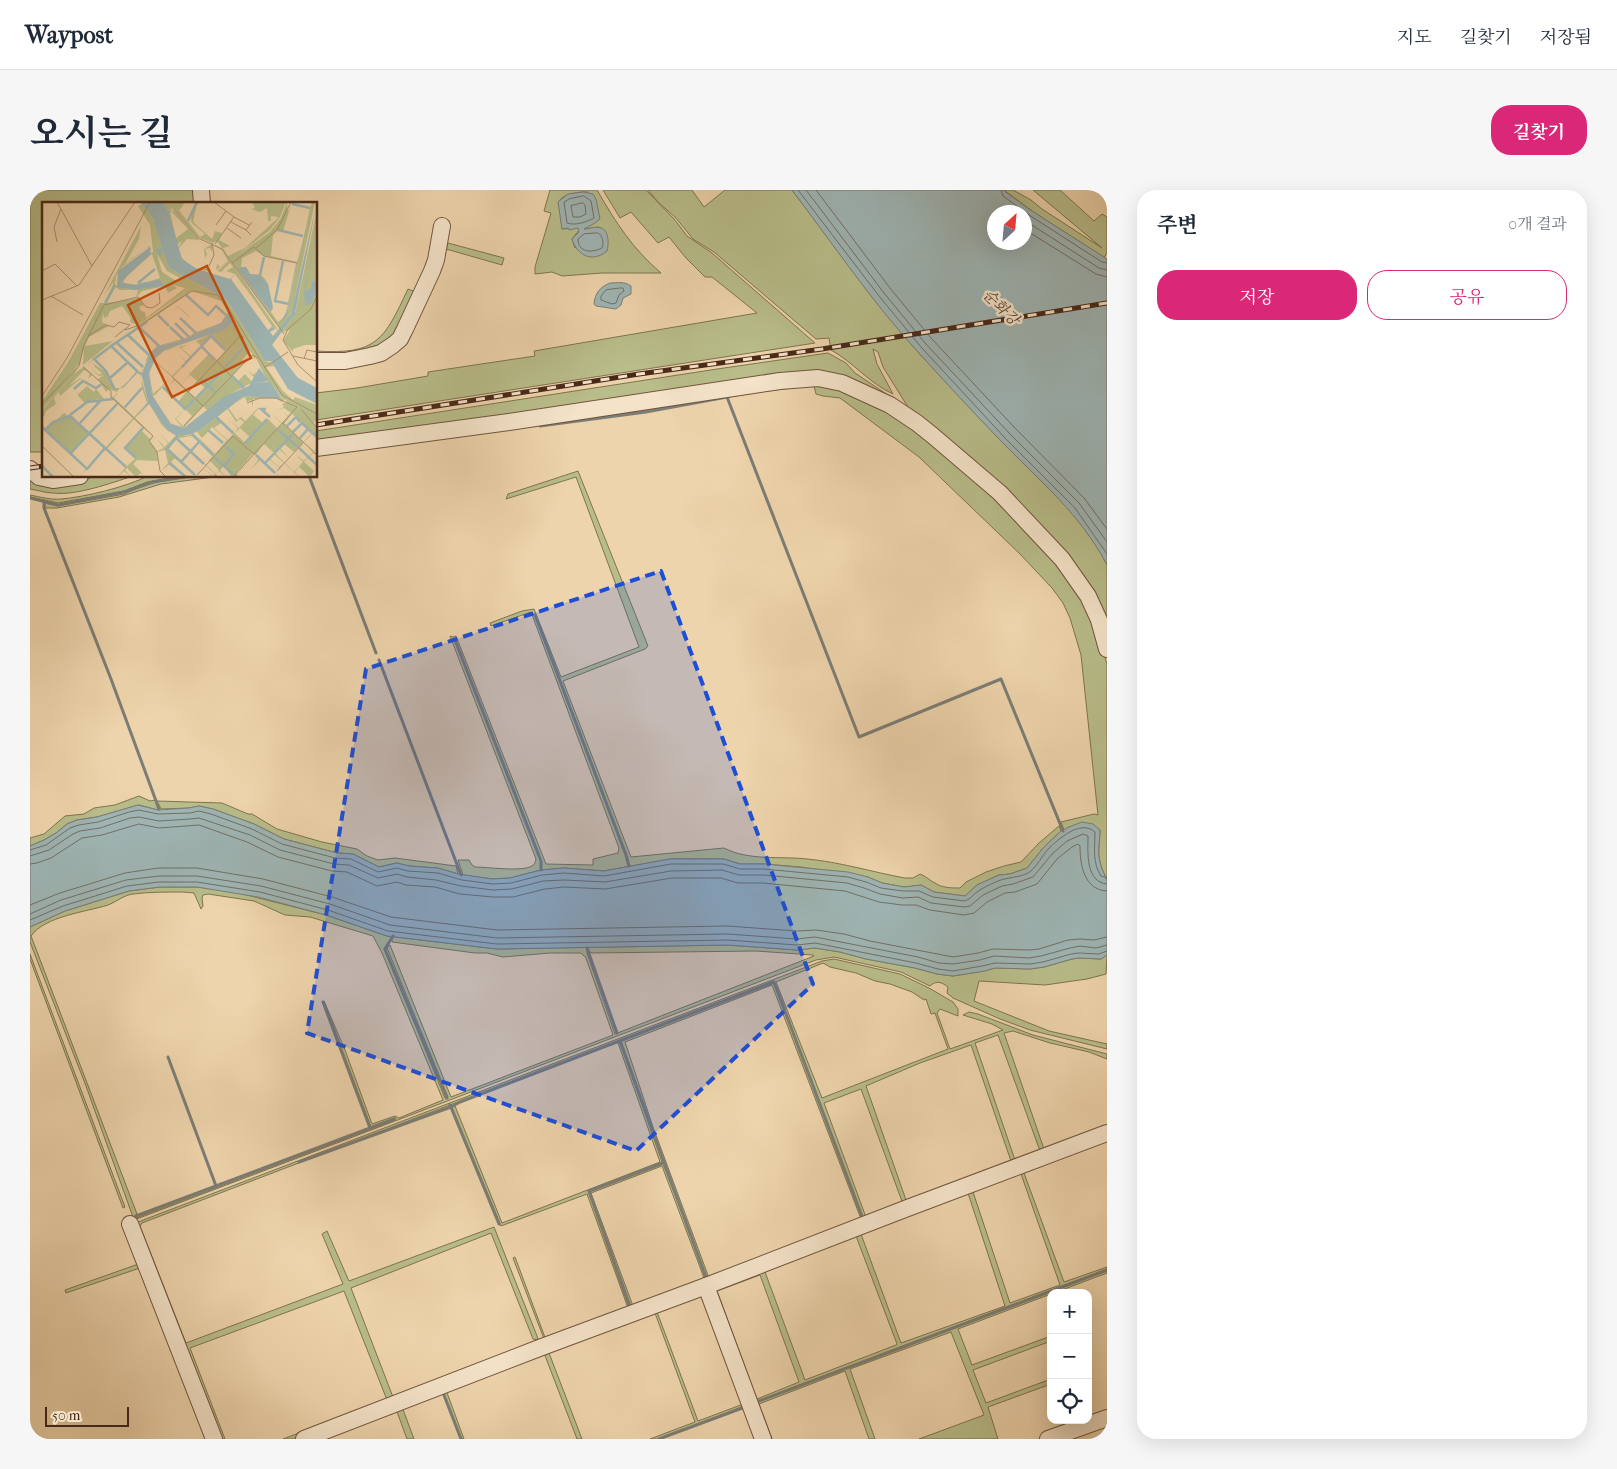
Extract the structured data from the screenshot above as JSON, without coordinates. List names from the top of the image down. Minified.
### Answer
{"water":["순화강"],"scale_bar":"50 m","north":"top right","page":{"header":"Waypost","nav":["지도","길찾기","저장됨"],"title":"오시는 길","buttons":["길찾기",["저장","공유"]],"heading":["주변","0개 결과"],"map_buttons":["+","−"],"scale":"50 m"}}
